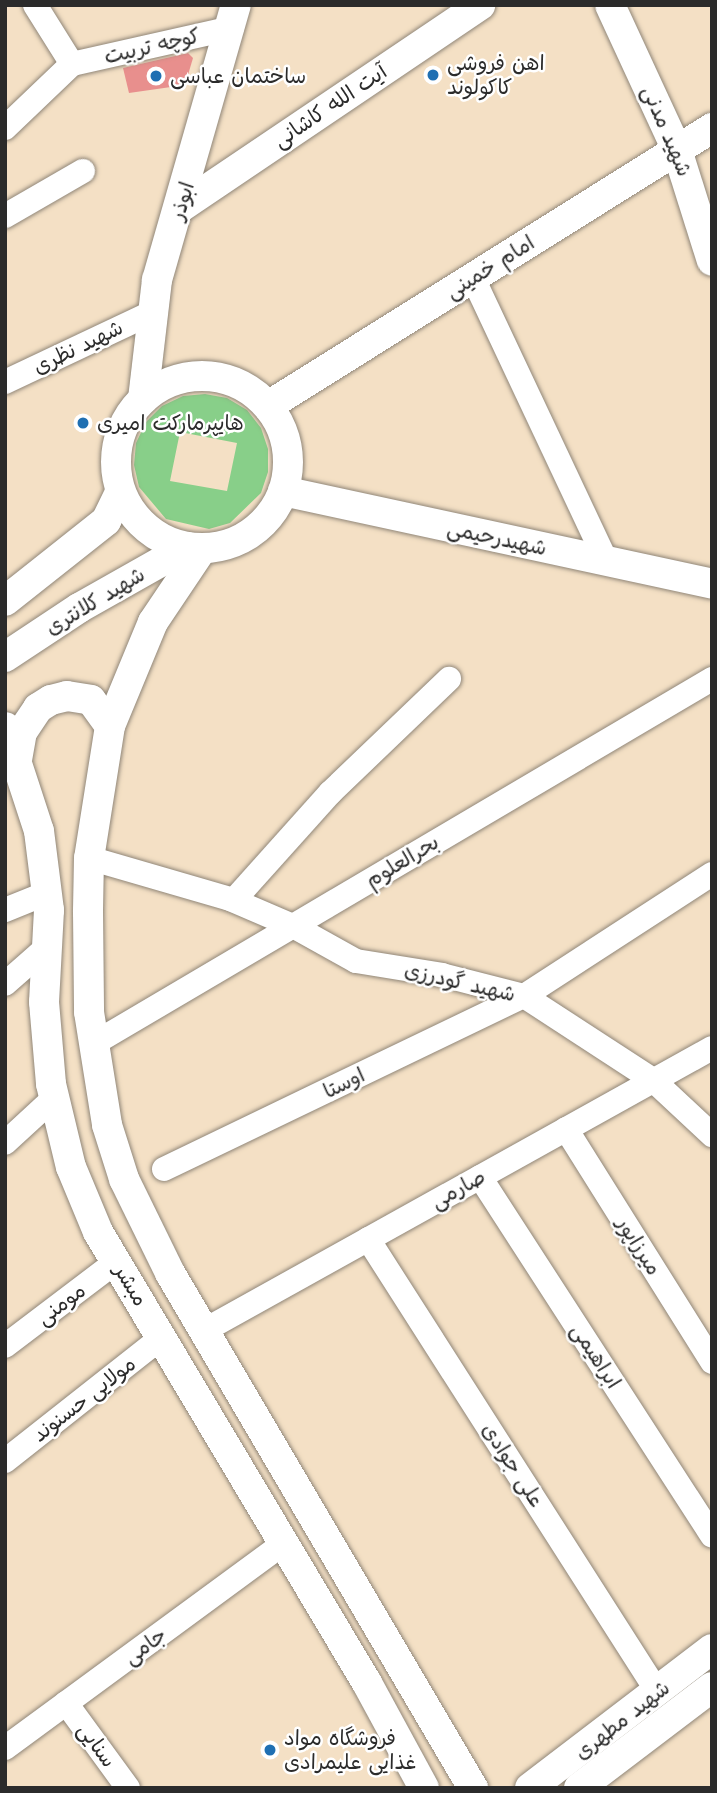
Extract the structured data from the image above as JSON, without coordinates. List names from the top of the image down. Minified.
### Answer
{"streets":{"main road":["آیت الله کاشانی","شهید مدنی","ابوذر","امام خمینی","شهیدرحیمی","شهید کلانتری","مبشر","شهید مطهری"],"street":["کوچه تربیت","شهید نظری","بحرالعلوم","شهید گودرزی","اوستا","صارمی","میرزاپور","مومنی","ابراهیمی","مولایی حسنوند","علی جوادی","جامی","سنایی"]},"crossings":[["کوچه تربیت","ابوذر"],["آیت الله کاشانی","ابوذر"],["شهید مدنی","امام خمینی"],["ابوذر","امام خمینی"],["ابوذر","شهید نظری"],["ابوذر","شهیدرحیمی"],["ابوذر","شهید کلانتری"],["امام خمینی","شهیدرحیمی"],["امام خمینی","شهید کلانتری"],["شهیدرحیمی","شهید کلانتری"],["بحرالعلوم","شهید گودرزی"],["شهید گودرزی","اوستا"],["شهید گودرزی","صارمی"],["صارمی","میرزاپور"],["صارمی","ابراهیمی"],["صارمی","علی جوادی"],["مبشر","مومنی"],["مبشر","مولایی حسنوند"],["مبشر","جامی"],["علی جوادی","شهید مطهری"],["جامی","سنایی"]],"places":["اهن فروشی کاکولوند","ساختمان عباسی","هایپرمارکت امیری","فروشگاه مواد غذایی علیمرادی"]}
